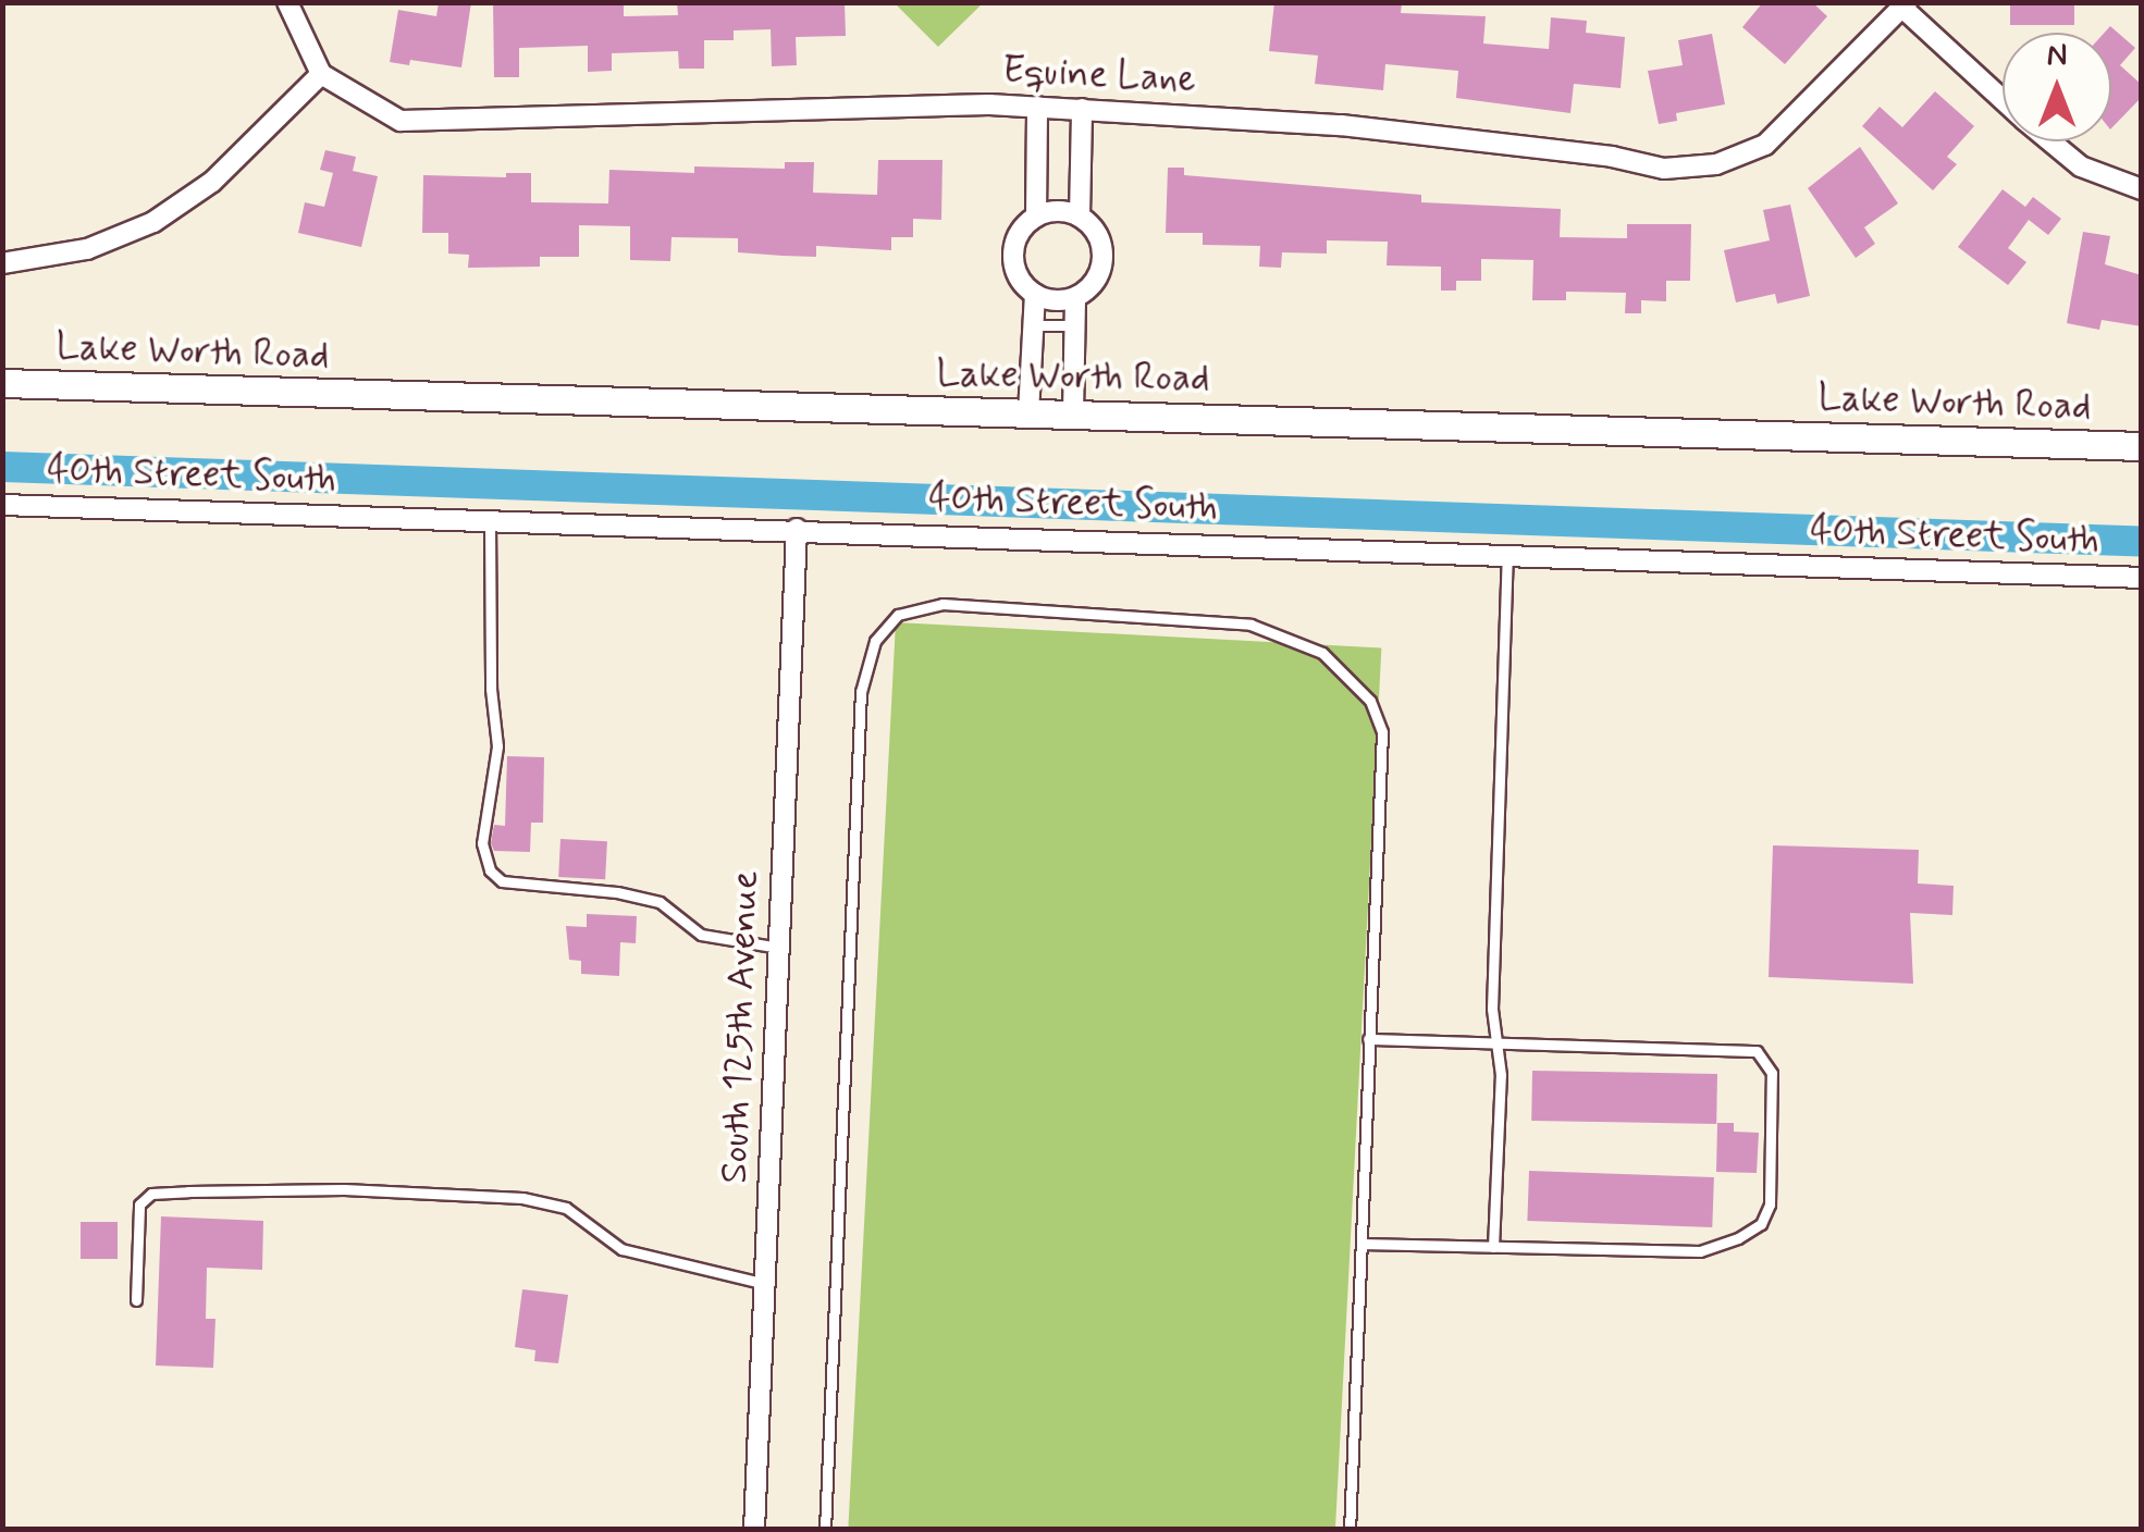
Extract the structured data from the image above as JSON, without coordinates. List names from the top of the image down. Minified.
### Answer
{"streets":{"street":["Equine Lane","Lake Worth Road","40th Street South","South 125th Avenue"]},"crossings":[["40th Street South","South 125th Avenue"]],"north":"top"}
